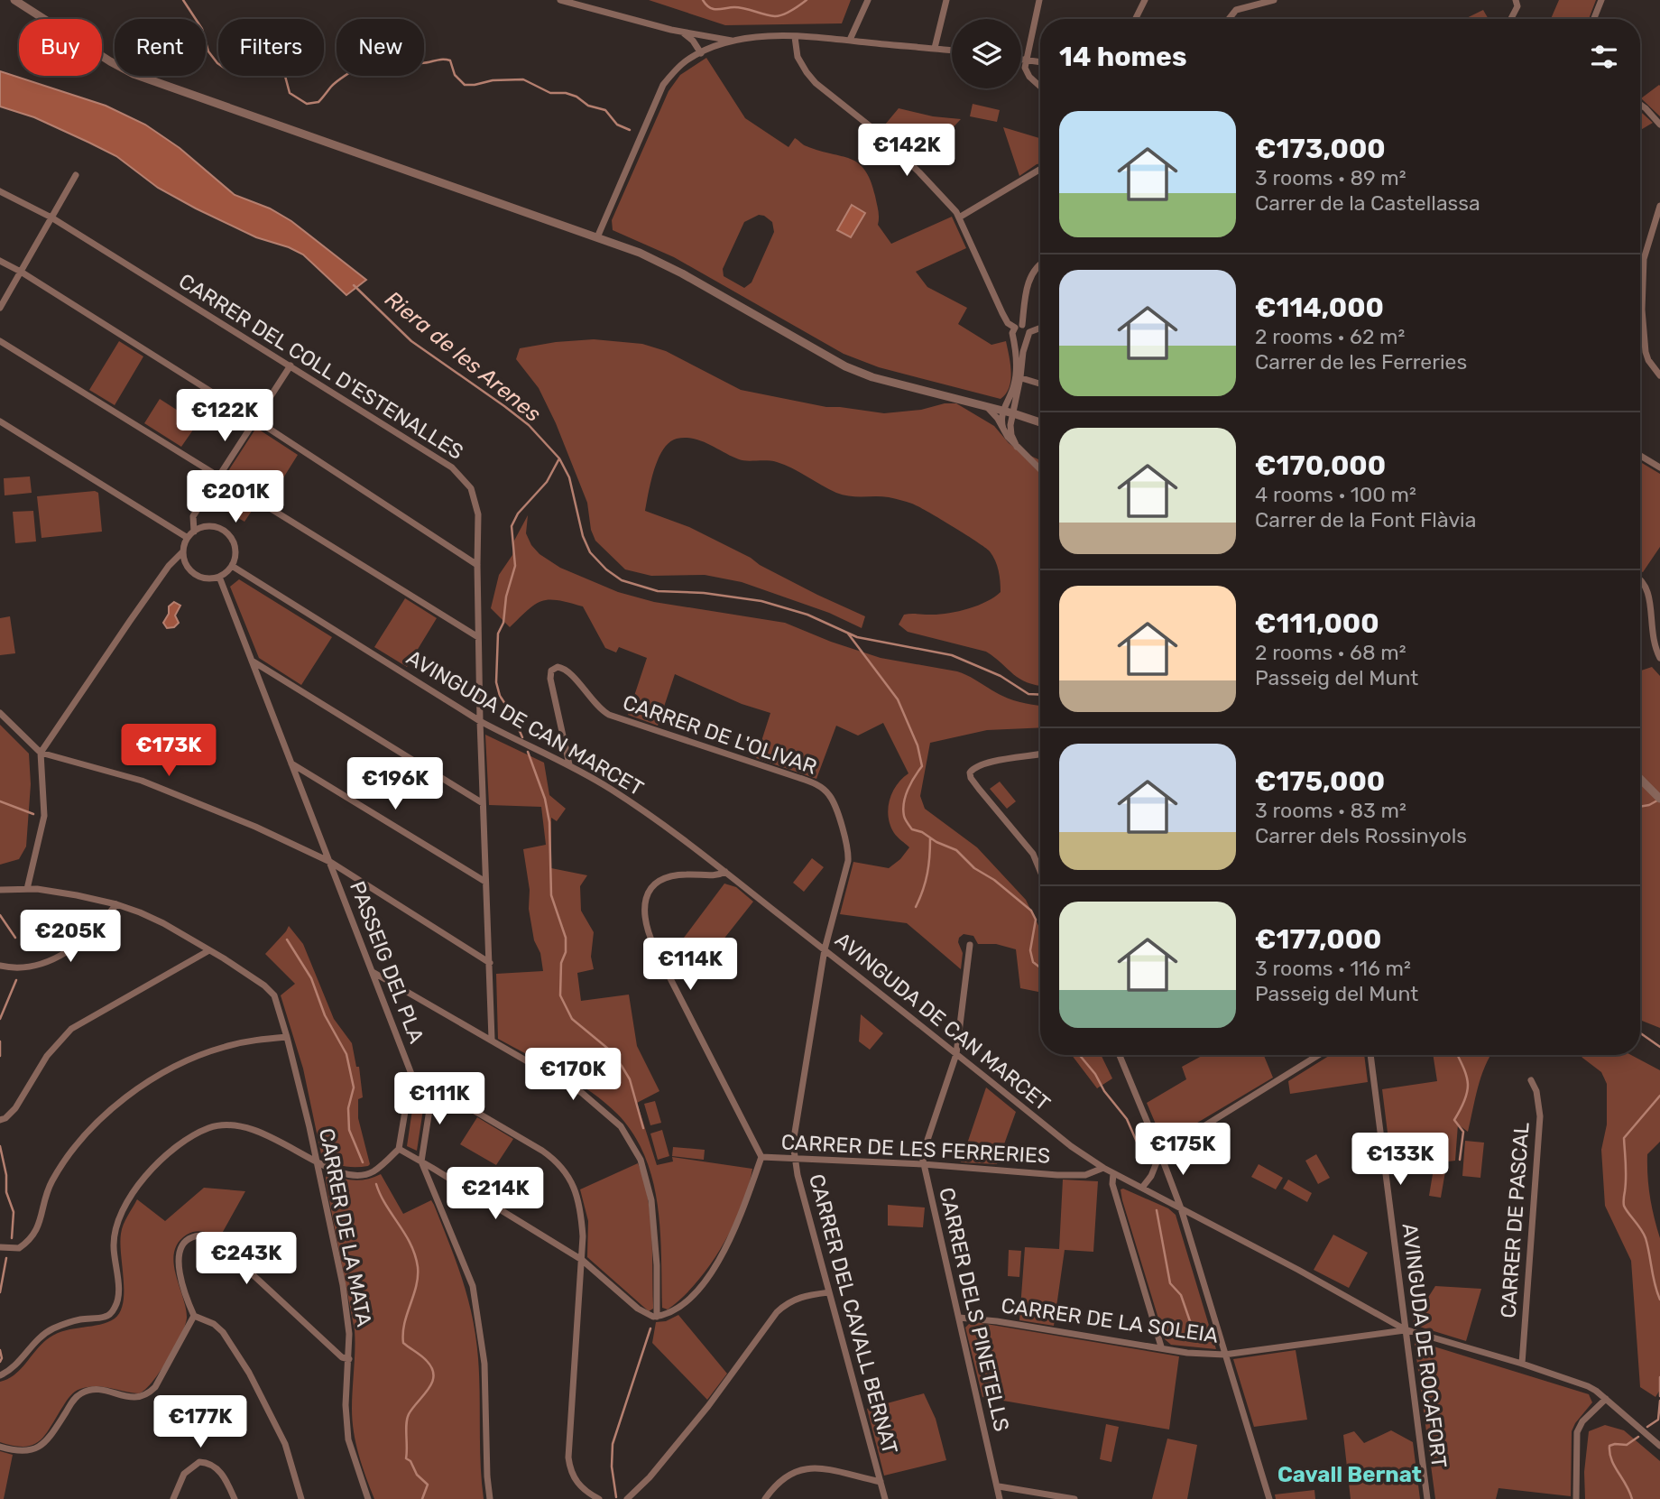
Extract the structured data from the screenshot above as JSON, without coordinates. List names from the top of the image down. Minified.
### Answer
{"streets":{"street":["CARRER DEL COLL D'ESTENALLES","AVINGUDA DE CAN MARCET","CARRER DE L'OLIVAR","PASSEIG DEL PLA","CARRER DE LES FERRERIES","CARRER DE PASCAL","CARRER DE LA MATA","CARRER DELS PINETELLS","CARRER DEL CAVALL BERNAT","CARRER DE LA SOLEIA","AVINGUDA DE ROCAFORT"]},"crossings":[["CARRER DEL COLL D'ESTENALLES","AVINGUDA DE CAN MARCET"],["AVINGUDA DE CAN MARCET","CARRER DE L'OLIVAR"],["AVINGUDA DE CAN MARCET","PASSEIG DEL PLA"],["AVINGUDA DE CAN MARCET","CARRER DE LES FERRERIES"],["AVINGUDA DE CAN MARCET","CARRER DE PASCAL"],["AVINGUDA DE CAN MARCET","CARRER DELS PINETELLS"],["AVINGUDA DE CAN MARCET","CARRER DEL CAVALL BERNAT"],["AVINGUDA DE CAN MARCET","CARRER DE LA SOLEIA"],["AVINGUDA DE CAN MARCET","AVINGUDA DE ROCAFORT"],["CARRER DE L'OLIVAR","CARRER DEL CAVALL BERNAT"],["CARRER DE LES FERRERIES","CARRER DELS PINETELLS"],["CARRER DE LES FERRERIES","CARRER DEL CAVALL BERNAT"],["CARRER DELS PINETELLS","CARRER DE LA SOLEIA"],["CARRER DE LA SOLEIA","AVINGUDA DE ROCAFORT"]],"districts":["Cavall Bernat"],"water":["Riera de les Arenes"],"page":{"chip":["Buy","Rent","Filters","New"],"heading":"14 homes","list":[{"name":"€173,000","note":"3 rooms · 89 m² · Carrer de la Castellassa"},{"name":"€114,000","note":"2 rooms · 62 m² · Carrer de les Ferreries"},{"name":"€170,000","note":"4 rooms · 100 m² · Carrer de la Font Flàvia"},{"name":"€111,000","note":"2 rooms · 68 m² · Passeig del Munt"},{"name":"€175,000","note":"3 rooms · 83 m² · Carrer dels Rossinyols"},{"name":"€177,000","note":"3 rooms · 116 m² · Passeig del Munt"}],"price":["€142K","€122K","€201K","€173K","€196K","€205K","€114K","€170K","€111K","€175K","€133K","€214K","€243K","€177K"]}}
